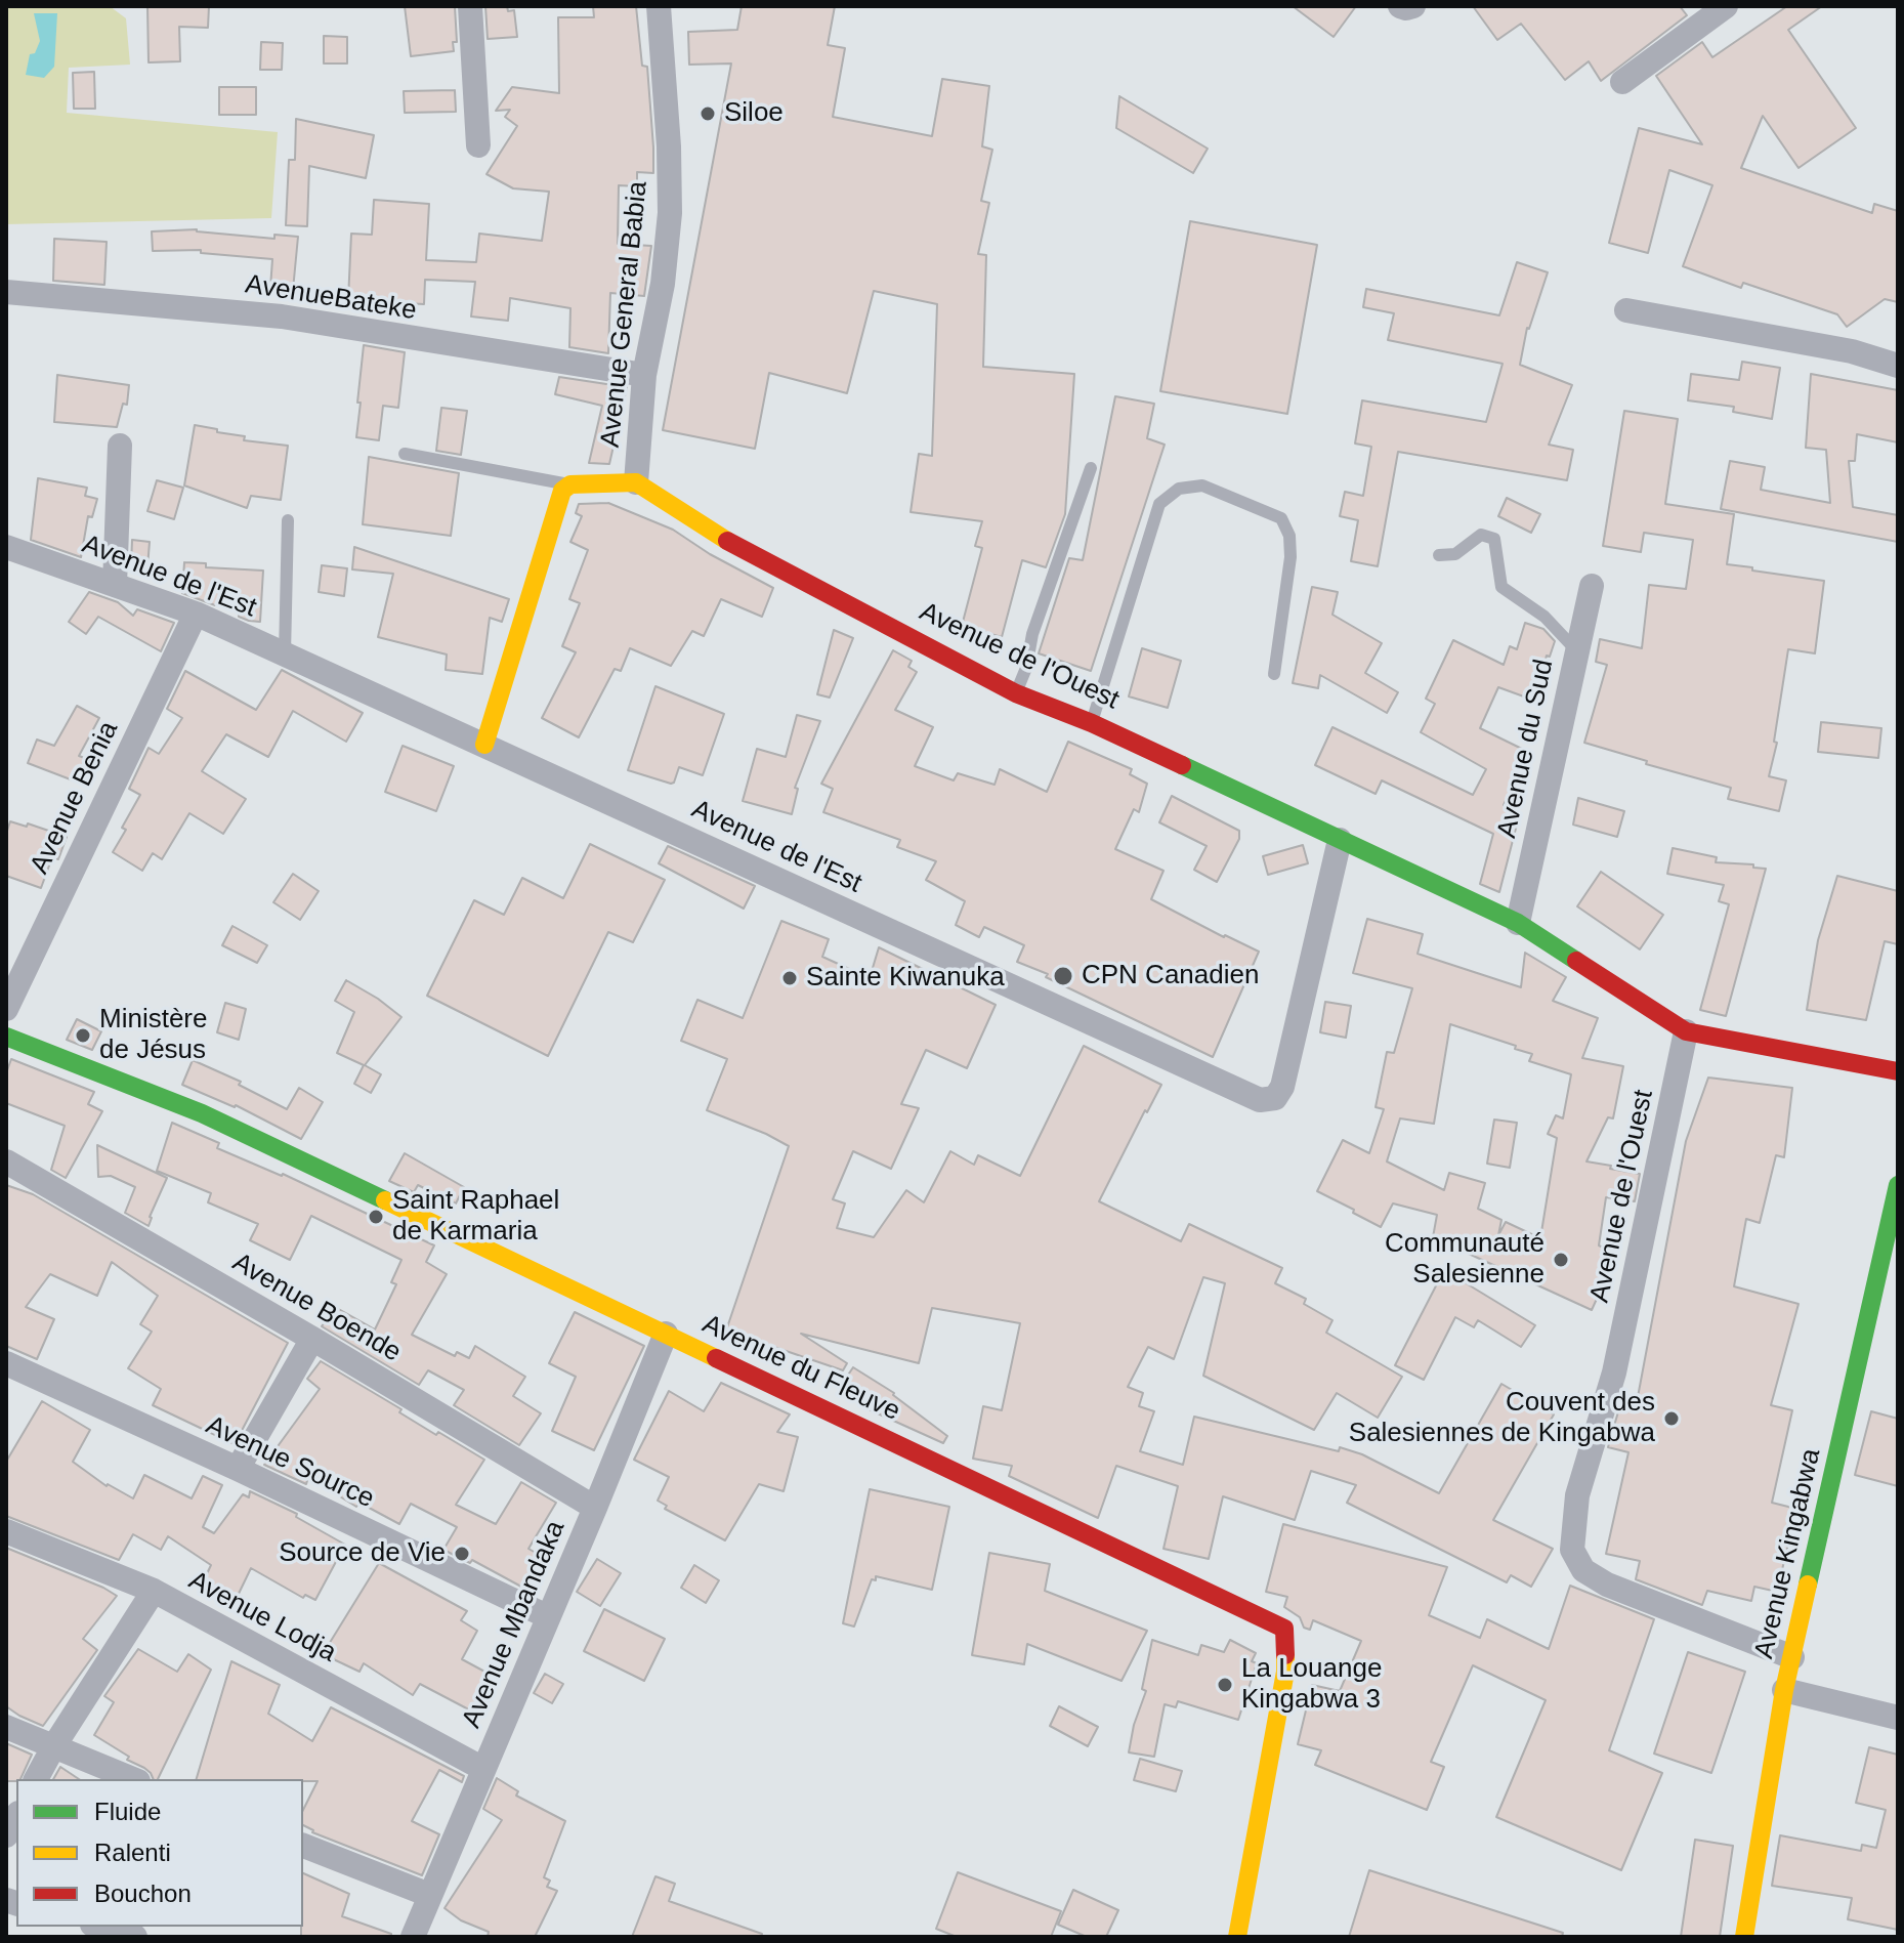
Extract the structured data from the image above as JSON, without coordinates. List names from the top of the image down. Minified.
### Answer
{"streets":{"street":["AvenueBateke","Avenue General Babia","Avenue de l'Est","Avenue de l'Ouest","Avenue du Sud","Avenue Benia","Avenue Boende","Avenue du Fleuve","Avenue Source","Avenue Kingabwa","Avenue Lodja","Avenue Mbandaka"]},"crossings":[["AvenueBateke","Avenue General Babia"],["Avenue General Babia","Avenue de l'Ouest"],["Avenue de l'Est","Avenue de l'Ouest"],["Avenue de l'Est","Avenue Benia"],["Avenue de l'Ouest","Avenue du Sud"],["Avenue de l'Ouest","Avenue Kingabwa"],["Avenue Boende","Avenue Mbandaka"],["Avenue du Fleuve","Avenue Mbandaka"],["Avenue Source","Avenue Mbandaka"],["Avenue Lodja","Avenue Mbandaka"]],"places":["Siloe","CPN Canadien","Sainte Kiwanuka","Ministère de Jésus","Saint Raphael de Karmaria","Communauté Salesienne","Couvent des Salesiennes de Kingabwa","Source de Vie","La Louange Kingabwa 3"],"legend":["Fluide","Ralenti","Bouchon"]}
